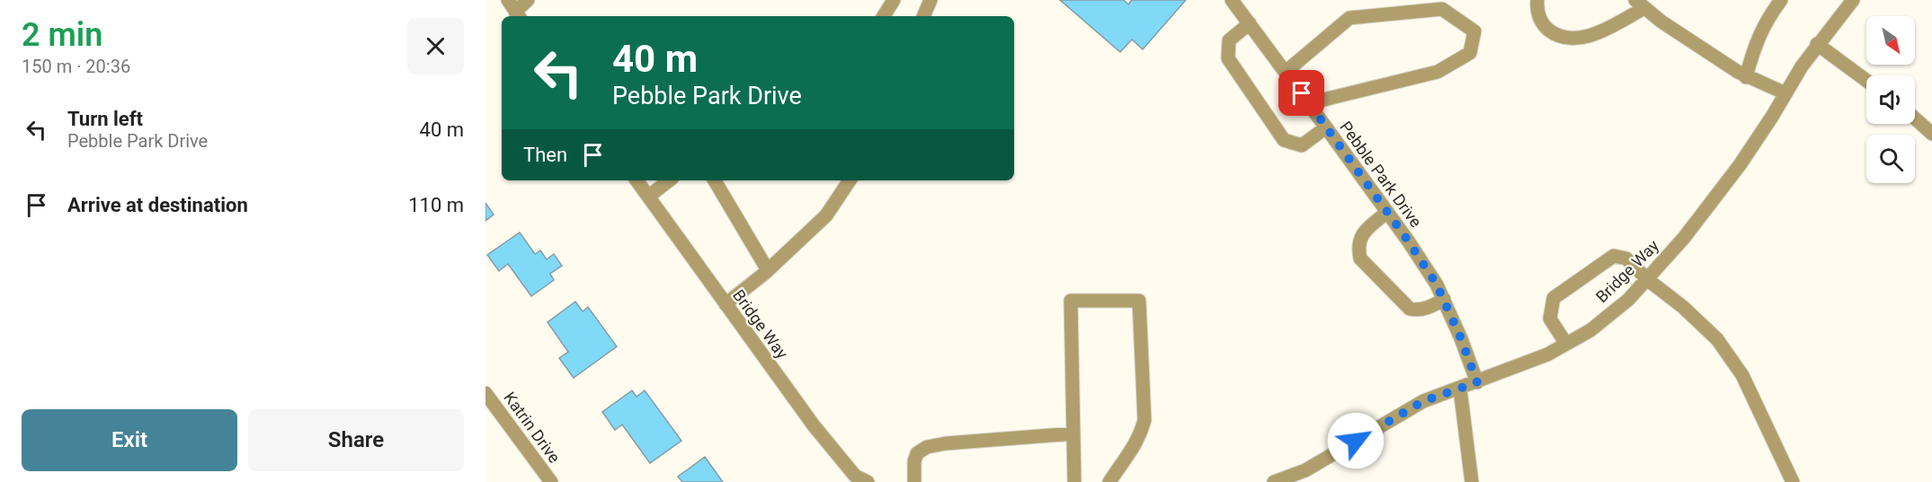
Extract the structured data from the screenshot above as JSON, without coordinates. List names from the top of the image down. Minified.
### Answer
{"streets":{"street":["Pebble Park Drive","Bridge Way","Katrin Drive"]},"crossings":[["Pebble Park Drive","Bridge Way"]],"north":"bottom right","page":{"heading":["2 min","150 m · 20:36"],"turn":["40 m","Pebble Park Drive"],"list":[{"name":"Turn left","note":"Pebble Park Drive","value":"40 m"},{"name":"Arrive at destination","value":"110 m"}],"then":"Then","buttons":["Exit","Share"]}}
